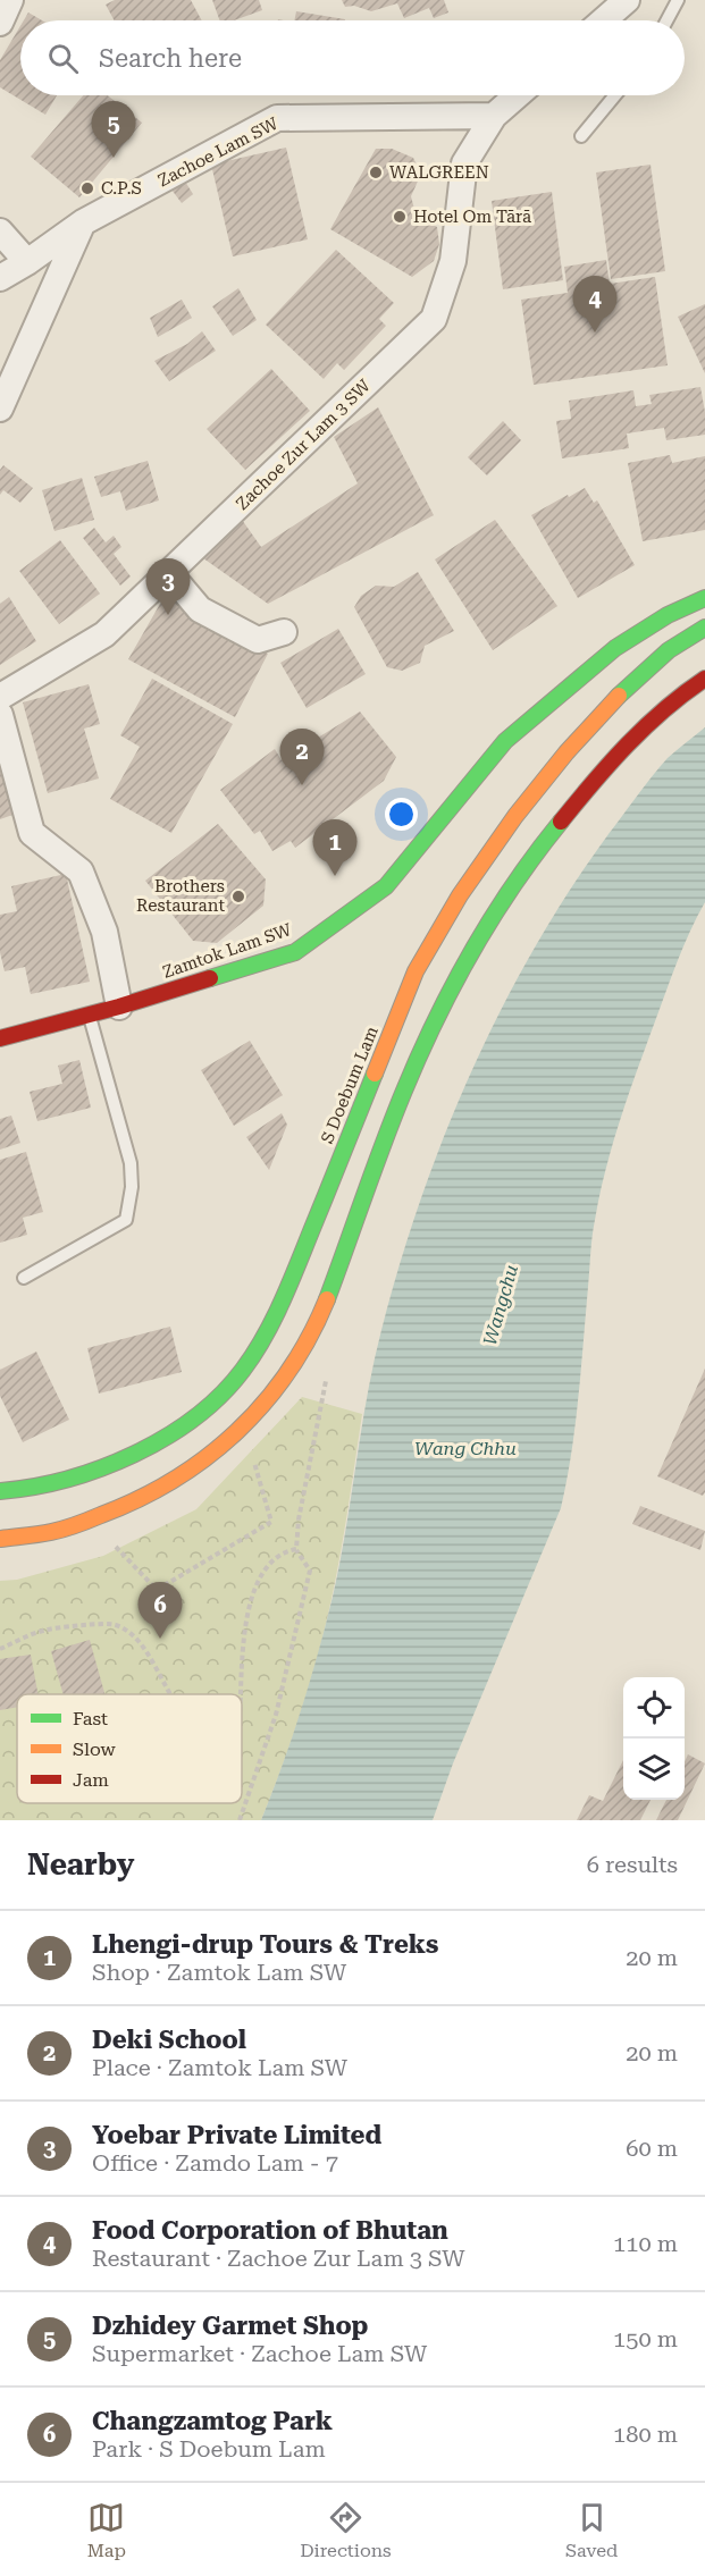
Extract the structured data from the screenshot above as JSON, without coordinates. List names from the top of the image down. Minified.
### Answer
{"streets":{"main road":["Zamtok Lam SW","S Doebum Lam"],"street":["Zachoe Lam SW","Zachoe Zur Lam 3 SW"]},"crossings":[["Zachoe Lam SW","Zachoe Zur Lam 3 SW"]],"water":["Wangchu","Wang Chhu"],"places":["WALGREEN","C.P.S","Hotel Om Tārā","Brothers Restaurant"],"legend":["Fast","Slow","Jam"],"page":{"search":"Search here","pins":["5","4","3","2","1","6"],"heading":["Nearby","6 results"],"list":[{"mark":"1","name":"Lhengi-drup Tours & Treks","note":"Shop · Zamtok Lam SW","value":"20 m"},{"mark":"2","name":"Deki School","note":"Place · Zamtok Lam SW","value":"20 m"},{"mark":"3","name":"Yoebar Private Limited","note":"Office · Zamdo Lam - 7","value":"60 m"},{"mark":"4","name":"Food Corporation of Bhutan","note":"Restaurant · Zachoe Zur Lam 3 SW","value":"110 m"},{"mark":"5","name":"Dzhidey Garmet Shop","note":"Supermarket · Zachoe Lam SW","value":"150 m"},{"mark":"6","name":"Changzamtog Park","note":"Park · S Doebum Lam","value":"180 m"}],"nav":["Map","Directions","Saved"]}}
